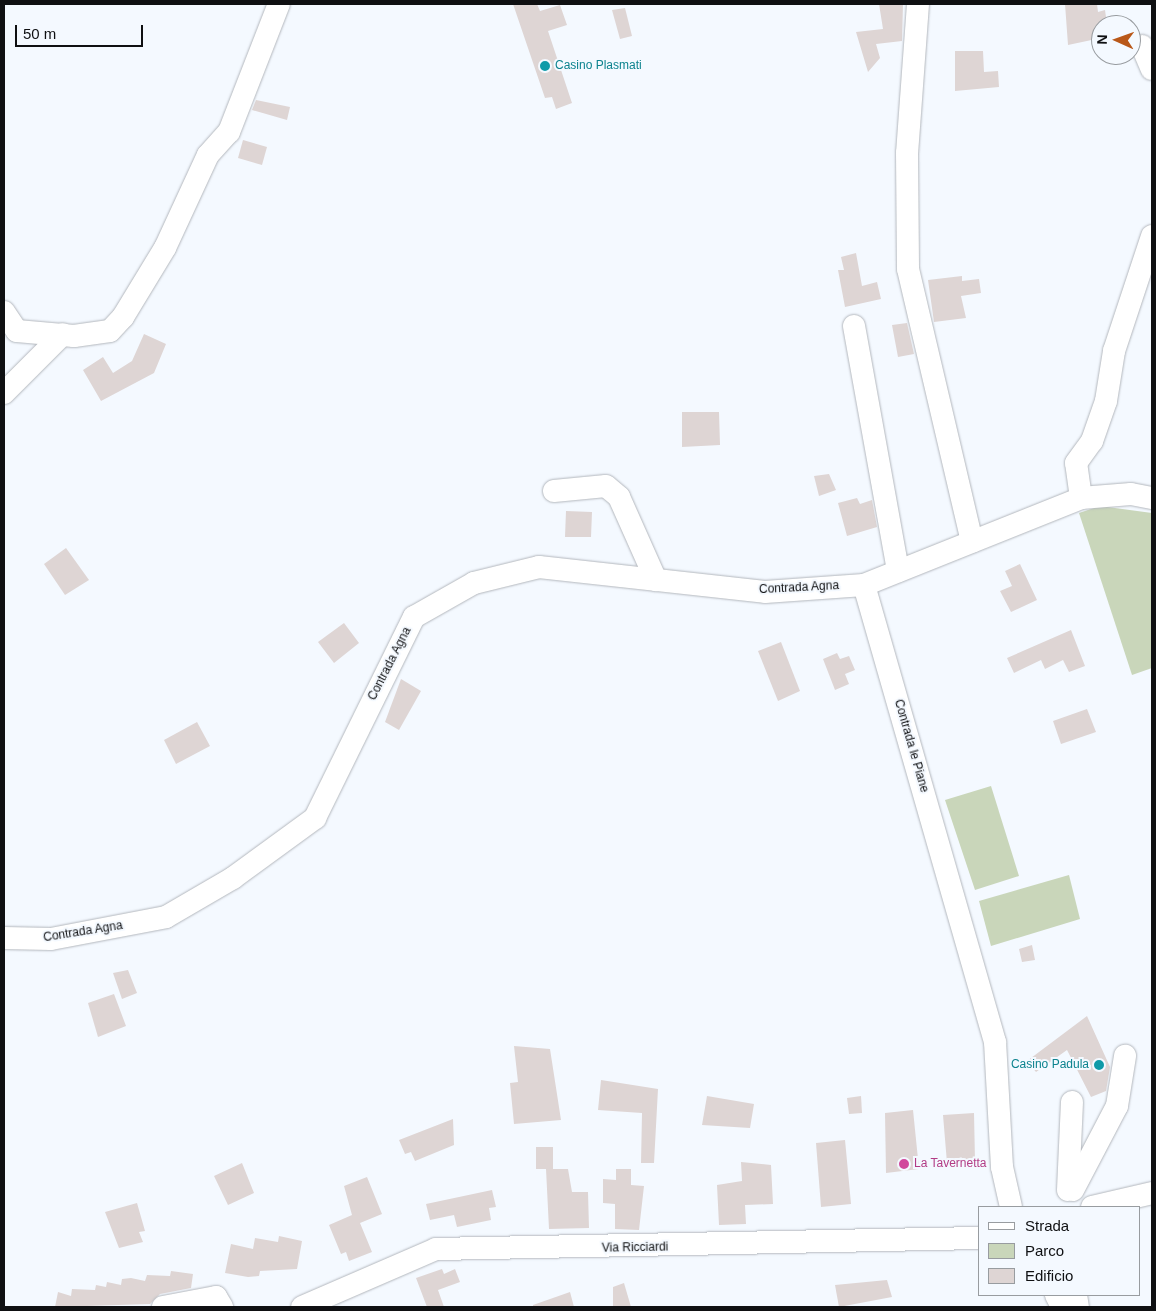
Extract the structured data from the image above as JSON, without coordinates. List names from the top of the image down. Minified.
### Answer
{"streets":{"street":["Contrada Agna","Contrada le Piane","Via Ricciardi"]},"crossings":[["Contrada Agna","Contrada le Piane"]],"places":["Casino Plasmati","Casino Padula","La Tavernetta"],"legend":["Strada","Parco","Edificio"],"scale_bar":"50 m","north":"left"}
